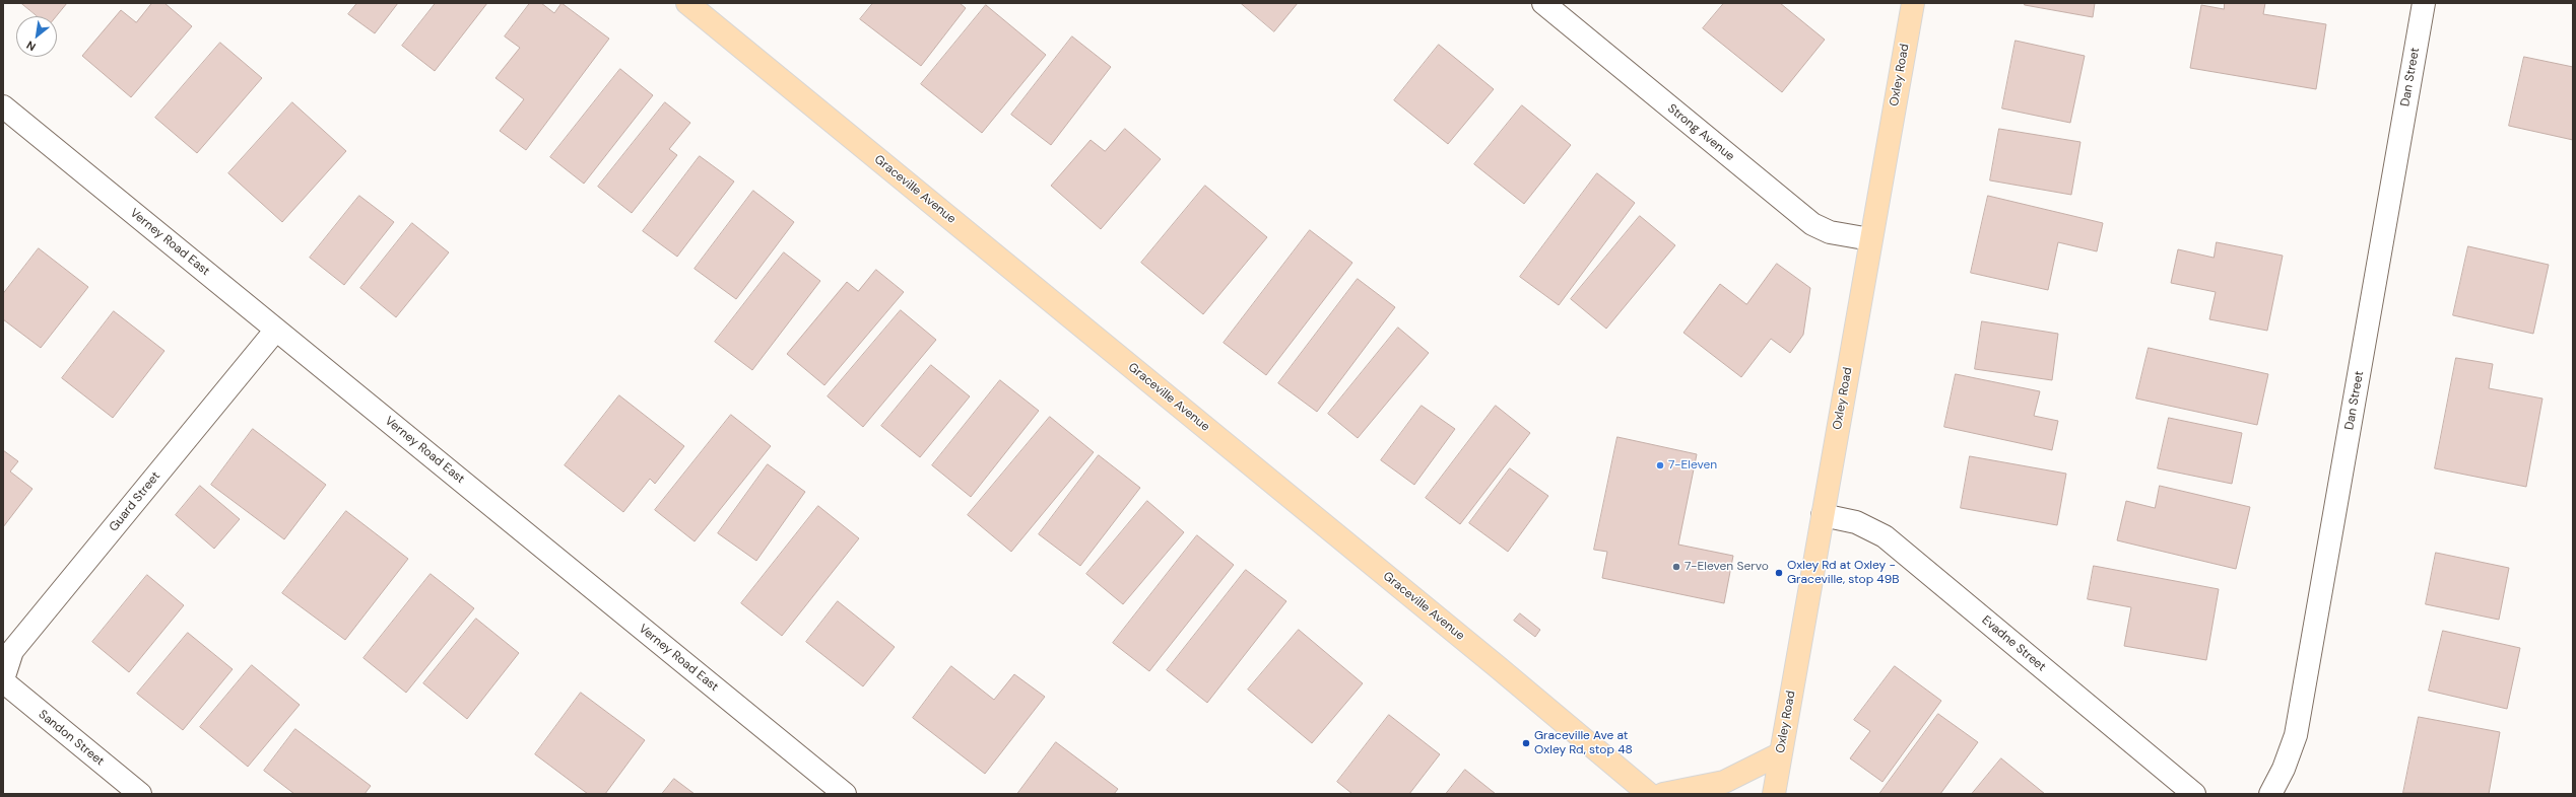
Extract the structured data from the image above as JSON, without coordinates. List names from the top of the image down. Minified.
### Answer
{"streets":{"main road":["Oxley Road","Graceville Avenue"],"street":["Dan Street","Strong Avenue","Verney Road East","Guard Street","Evadne Street","Sandon Street"]},"crossings":[["Oxley Road","Strong Avenue"],["Oxley Road","Evadne Street"],["Verney Road East","Guard Street"],["Guard Street","Sandon Street"]],"places":["7-Eleven","7-Eleven Servo","Oxley Rd at Oxley - Graceville, stop 49B","Graceville Ave at Oxley Rd, stop 48"],"north":"bottom left"}
